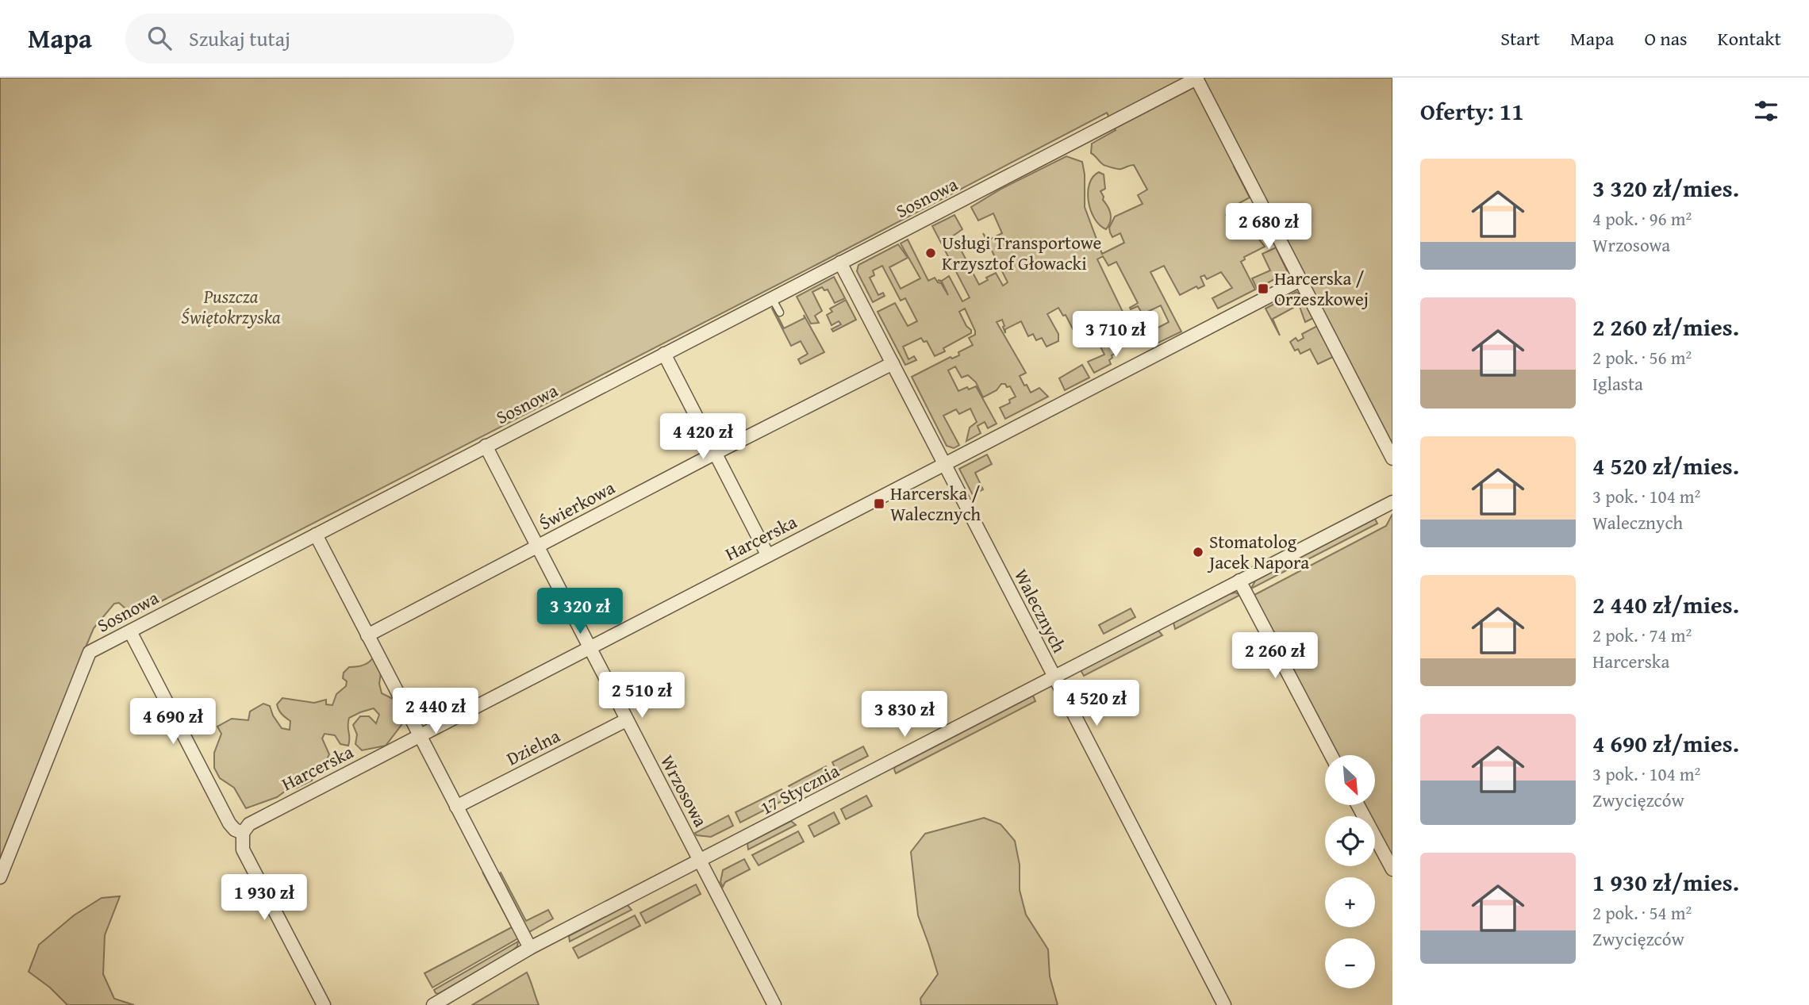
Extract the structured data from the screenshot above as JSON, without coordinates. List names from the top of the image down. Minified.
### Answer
{"streets":{"street":["Sosnowa","Świerkowa","Harcerska","Walecznych","Dzielna","17 Stycznia","Wrzosowa"]},"crossings":[["Sosnowa","Walecznych"],["Sosnowa","Wrzosowa"],["Świerkowa","Walecznych"],["Świerkowa","Wrzosowa"],["Harcerska","Walecznych"],["Harcerska","Wrzosowa"],["Walecznych","17 Stycznia"],["Dzielna","Wrzosowa"],["17 Stycznia","Wrzosowa"]],"parks":["Puszcza Świętokrzyska"],"places":{"other":["Usługi Transportowe Krzysztof Głowacki","Stomatolog Jacek Napora"],"transit":["Harcerska / Orzeszkowej","Harcerska / Walecznych"]},"north":"bottom right","page":{"header":"Mapa","search":"Szukaj tutaj","nav":["Start","Mapa","O nas","Kontakt"],"heading":"Oferty: 11","list":[{"name":"3 320 zł/mies.","note":"4 pok. · 96 m² · Wrzosowa"},{"name":"2 260 zł/mies.","note":"2 pok. · 56 m² · Iglasta"},{"name":"4 520 zł/mies.","note":"3 pok. · 104 m² · Walecznych"},{"name":"2 440 zł/mies.","note":"2 pok. · 74 m² · Harcerska"},{"name":"4 690 zł/mies.","note":"3 pok. · 104 m² · Zwycięzców"},{"name":"1 930 zł/mies.","note":"2 pok. · 54 m² · Zwycięzców"}],"price":["2 680 zł","3 710 zł","4 420 zł","3 320 zł","2 260 zł","2 510 zł","4 520 zł","2 440 zł","3 830 zł","4 690 zł","1 930 zł"],"map_buttons":["+","−"]}}
